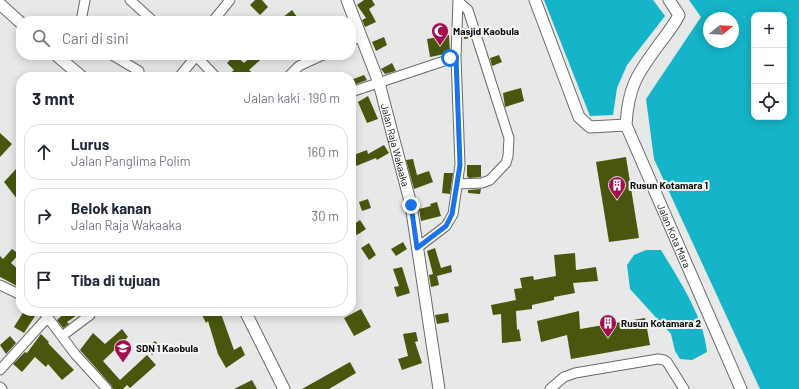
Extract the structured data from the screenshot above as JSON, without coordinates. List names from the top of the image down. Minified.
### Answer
{"streets":{"street":["Jalan Raja Wakaaka","Jalan Kota Mara"]},"places":{"mosque":["Masjid Kaobula"],"building":["Rusun Kotamara 1","Rusun Kotamara 2"],"school or university":["SDN 1 Kaobula"]},"north":"right","page":{"map_buttons":["+","−"],"search":"Cari di sini","heading":["3 mnt","Jalan kaki · 190 m"],"list":[["Lurus","Jalan Panglima Polim","160 m"],["Belok kanan","Jalan Raja Wakaaka","30 m"],"Tiba di tujuan"]}}
